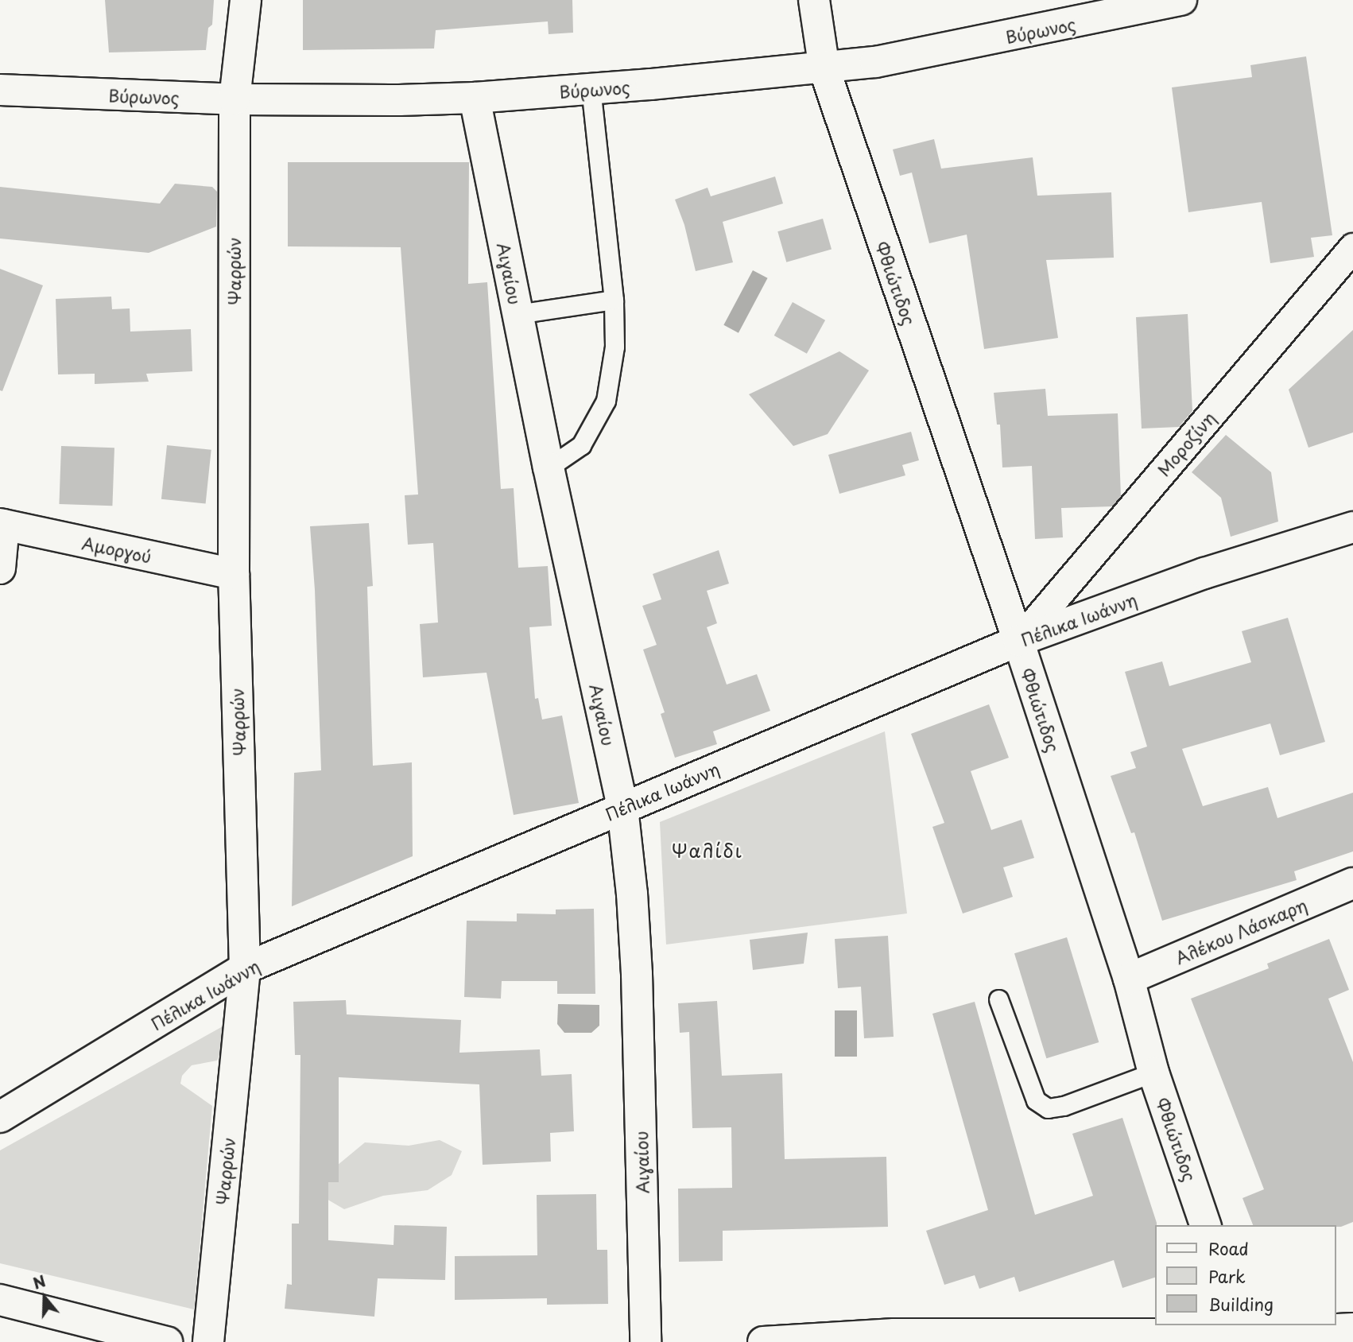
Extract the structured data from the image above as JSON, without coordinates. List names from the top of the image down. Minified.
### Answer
{"streets":{"street":["Βύρωνος","Ψαρρών","Αιγαίου","Φθιώτιδος","Μοροζίνη","Αμοργού","Πέλικα Ιωάννη","Αλέκου Λάσκαρη"]},"crossings":[["Βύρωνος","Ψαρρών"],["Βύρωνος","Αιγαίου"],["Βύρωνος","Φθιώτιδος"],["Ψαρρών","Αμοργού"],["Ψαρρών","Πέλικα Ιωάννη"],["Αιγαίου","Πέλικα Ιωάννη"],["Φθιώτιδος","Μοροζίνη"],["Φθιώτιδος","Πέλικα Ιωάννη"],["Φθιώτιδος","Αλέκου Λάσκαρη"],["Μοροζίνη","Πέλικα Ιωάννη"]],"districts":["Ψαλίδι"],"legend":["Road","Park","Building"],"north":"top"}
